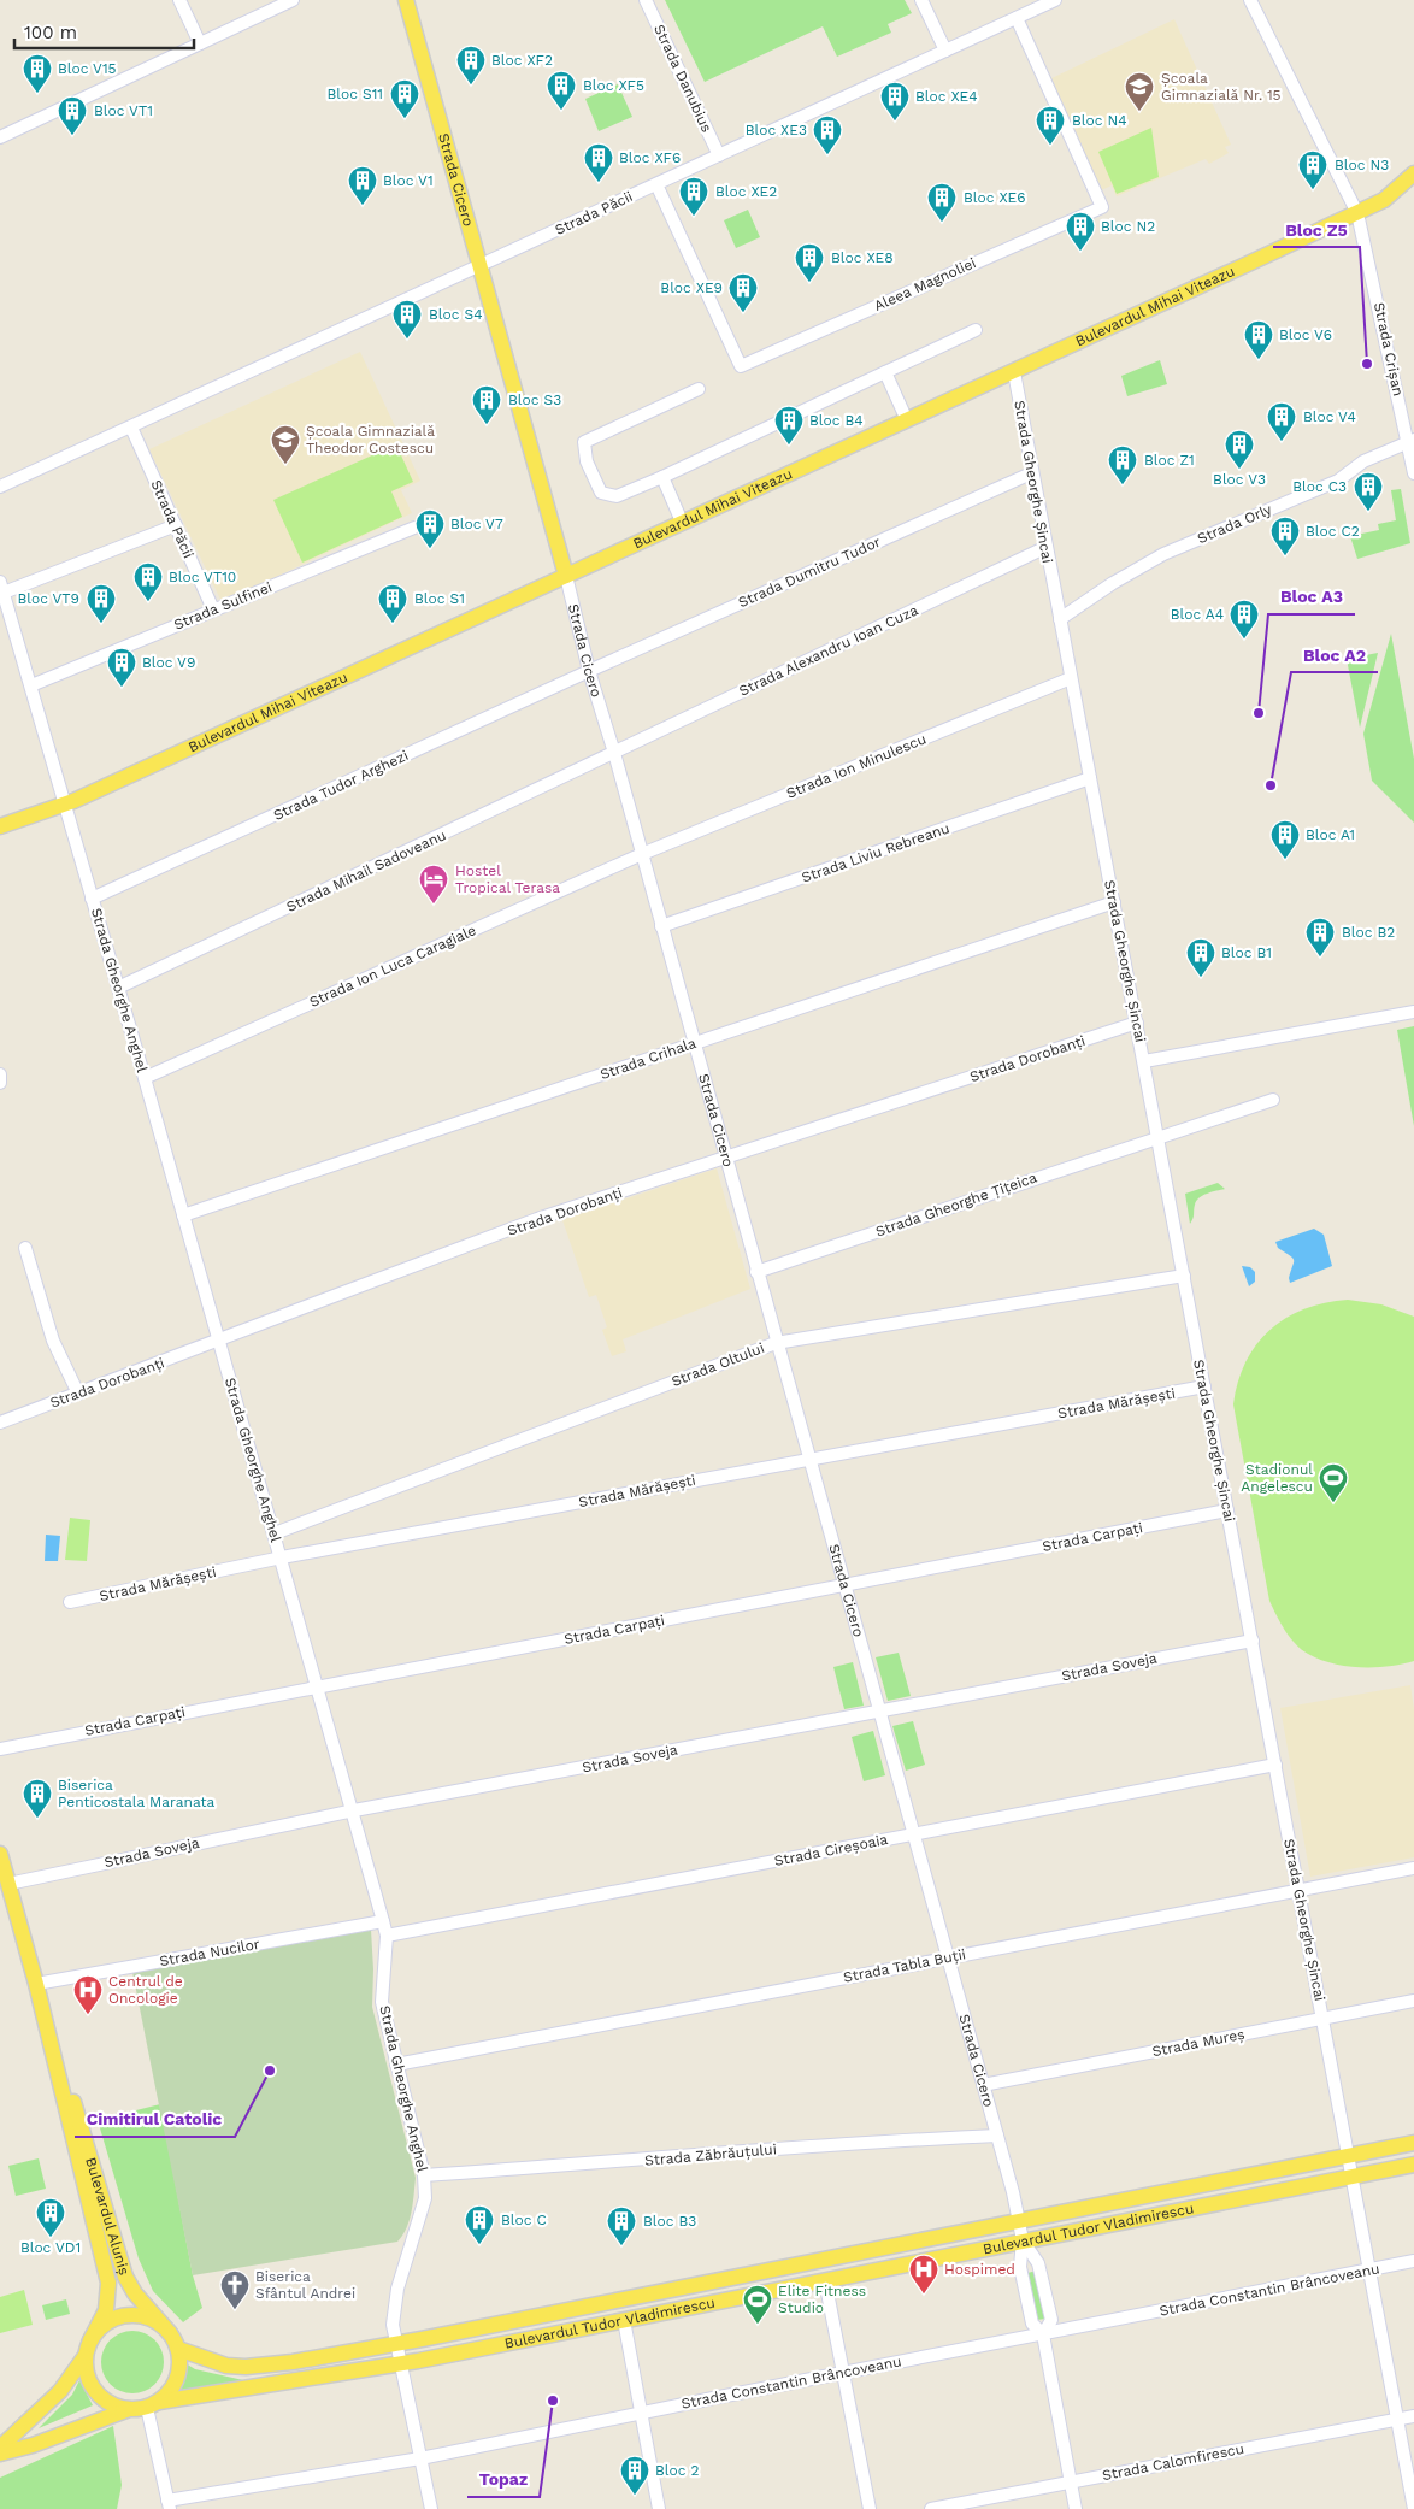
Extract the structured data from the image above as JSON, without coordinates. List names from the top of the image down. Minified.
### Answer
{"streets":{"main road":["Strada Cicero","Bulevardul Mihai Viteazu","Bulevardul Aluniș","Bulevardul Tudor Vladimirescu"],"street":["Strada Danubius","Strada Păcii","Aleea Magnoliei","Strada Crișan","Strada Gheorghe Șincai","Strada Orly","Strada Dumitru Tudor","Strada Sulfinei","Strada Alexandru Ioan Cuza","Strada Ion Minulescu","Strada Tudor Arghezi","Strada Liviu Rebreanu","Strada Mihail Sadoveanu","Strada Ion Luca Caragiale","Strada Gheorghe Anghel","Strada Crihala","Strada Dorobanți","Strada Gheorghe Țițeica","Strada Oltului","Strada Mărășești","Strada Carpați","Strada Soveja","Strada Cireșoaia","Strada Nucilor","Strada Tabla Buții","Strada Mureș","Strada Zăbrăuțului","Strada Constantin Brâncoveanu","Strada Calomfirescu"]},"crossings":[["Strada Danubius","Strada Păcii"],["Strada Cicero","Strada Păcii"],["Strada Cicero","Bulevardul Mihai Viteazu"],["Strada Cicero","Strada Dumitru Tudor"],["Strada Cicero","Strada Alexandru Ioan Cuza"],["Strada Cicero","Strada Ion Minulescu"],["Strada Cicero","Strada Tudor Arghezi"],["Strada Cicero","Strada Liviu Rebreanu"],["Strada Cicero","Strada Mihail Sadoveanu"],["Strada Cicero","Strada Ion Luca Caragiale"],["Strada Cicero","Strada Crihala"],["Strada Cicero","Strada Dorobanți"],["Strada Cicero","Strada Gheorghe Țițeica"],["Strada Cicero","Strada Oltului"],["Strada Cicero","Strada Mărășești"],["Strada Cicero","Strada Carpați"],["Strada Cicero","Strada Soveja"],["Strada Cicero","Strada Cireșoaia"],["Strada Cicero","Strada Tabla Buții"],["Strada Cicero","Strada Mureș"],["Strada Cicero","Strada Zăbrăuțului"],["Strada Cicero","Bulevardul Tudor Vladimirescu"],["Strada Cicero","Strada Constantin Brâncoveanu"],["Strada Cicero","Strada Calomfirescu"],["Strada Păcii","Aleea Magnoliei"],["Strada Păcii","Strada Sulfinei"],["Bulevardul Mihai Viteazu","Strada Crișan"],["Bulevardul Mihai Viteazu","Strada Gheorghe Șincai"],["Bulevardul Mihai Viteazu","Strada Gheorghe Anghel"],["Strada Crișan","Strada Orly"],["Strada Gheorghe Șincai","Strada Orly"],["Strada Gheorghe Șincai","Strada Dumitru Tudor"],["Strada Gheorghe Șincai","Strada Alexandru Ioan Cuza"],["Strada Gheorghe Șincai","Strada Ion Minulescu"],["Strada Gheorghe Șincai","Strada Liviu Rebreanu"],["Strada Gheorghe Șincai","Strada Crihala"],["Strada Gheorghe Șincai","Strada Dorobanți"],["Strada Gheorghe Șincai","Strada Gheorghe Țițeica"],["Strada Gheorghe Șincai","Strada Oltului"],["Strada Gheorghe Șincai","Strada Mărășești"],["Strada Gheorghe Șincai","Strada Carpați"],["Strada Gheorghe Șincai","Strada Soveja"],["Strada Gheorghe Șincai","Strada Cireșoaia"],["Strada Gheorghe Șincai","Strada Tabla Buții"],["Strada Gheorghe Șincai","Strada Mureș"],["Strada Gheorghe Șincai","Bulevardul Tudor Vladimirescu"],["Strada Gheorghe Șincai","Strada Constantin Brâncoveanu"],["Strada Gheorghe Șincai","Strada Calomfirescu"],["Strada Dumitru Tudor","Strada Tudor Arghezi"],["Strada Sulfinei","Strada Gheorghe Anghel"],["Strada Alexandru Ioan Cuza","Strada Mihail Sadoveanu"],["Strada Ion Minulescu","Strada Ion Luca Caragiale"],["Strada Tudor Arghezi","Strada Gheorghe Anghel"],["Strada Mihail Sadoveanu","Strada Gheorghe Anghel"],["Strada Ion Luca Caragiale","Strada Gheorghe Anghel"],["Strada Gheorghe Anghel","Strada Crihala"],["Strada Gheorghe Anghel","Strada Dorobanți"],["Strada Gheorghe Anghel","Strada Oltului"],["Strada Gheorghe Anghel","Strada Mărășești"],["Strada Gheorghe Anghel","Strada Carpați"],["Strada Gheorghe Anghel","Strada Soveja"],["Strada Gheorghe Anghel","Strada Cireșoaia"],["Strada Gheorghe Anghel","Strada Nucilor"],["Strada Gheorghe Anghel","Strada Tabla Buții"],["Strada Gheorghe Anghel","Strada Zăbrăuțului"],["Strada Gheorghe Anghel","Bulevardul Tudor Vladimirescu"],["Strada Gheorghe Anghel","Strada Constantin Brâncoveanu"],["Strada Soveja","Bulevardul Aluniș"],["Strada Nucilor","Bulevardul Aluniș"],["Bulevardul Aluniș","Bulevardul Tudor Vladimirescu"]],"places":{"building":["Bloc XF2","Bloc V15","Bloc XF5","Bloc S11","Bloc XE4","Bloc VT1","Bloc N4","Bloc XE3","Bloc XF6","Bloc N3","Bloc V1","Bloc XE2","Bloc XE6","Bloc N2","Bloc XE8","Bloc XE9","Bloc S4","Bloc V6","Bloc S3","Bloc V4","Bloc B4","Bloc V3","Bloc Z1","Bloc C3","Bloc V7","Bloc C2","Bloc VT10","Bloc VT9","Bloc S1","Bloc A4","Bloc V9","Bloc A1","Bloc B2","Bloc B1","Biserica Penticostala Maranata","Bloc VD1","Bloc C","Bloc B3","Bloc 2"],"school or university":["Școala Gimnazială Nr. 15","Școala Gimnazială Theodor Costescu"],"other":["Bloc Z5","Bloc A3","Bloc A2","Cimitirul Catolic","Topaz"],"hotel":["Hostel Tropical Terasa"],"sports":["Stadionul Angelescu","Elite Fitness Studio"],"hospital":["Centrul de Oncologie","Hospimed"],"church":["Biserica Sfântul Andrei"]},"scale_bar":"100 m"}
